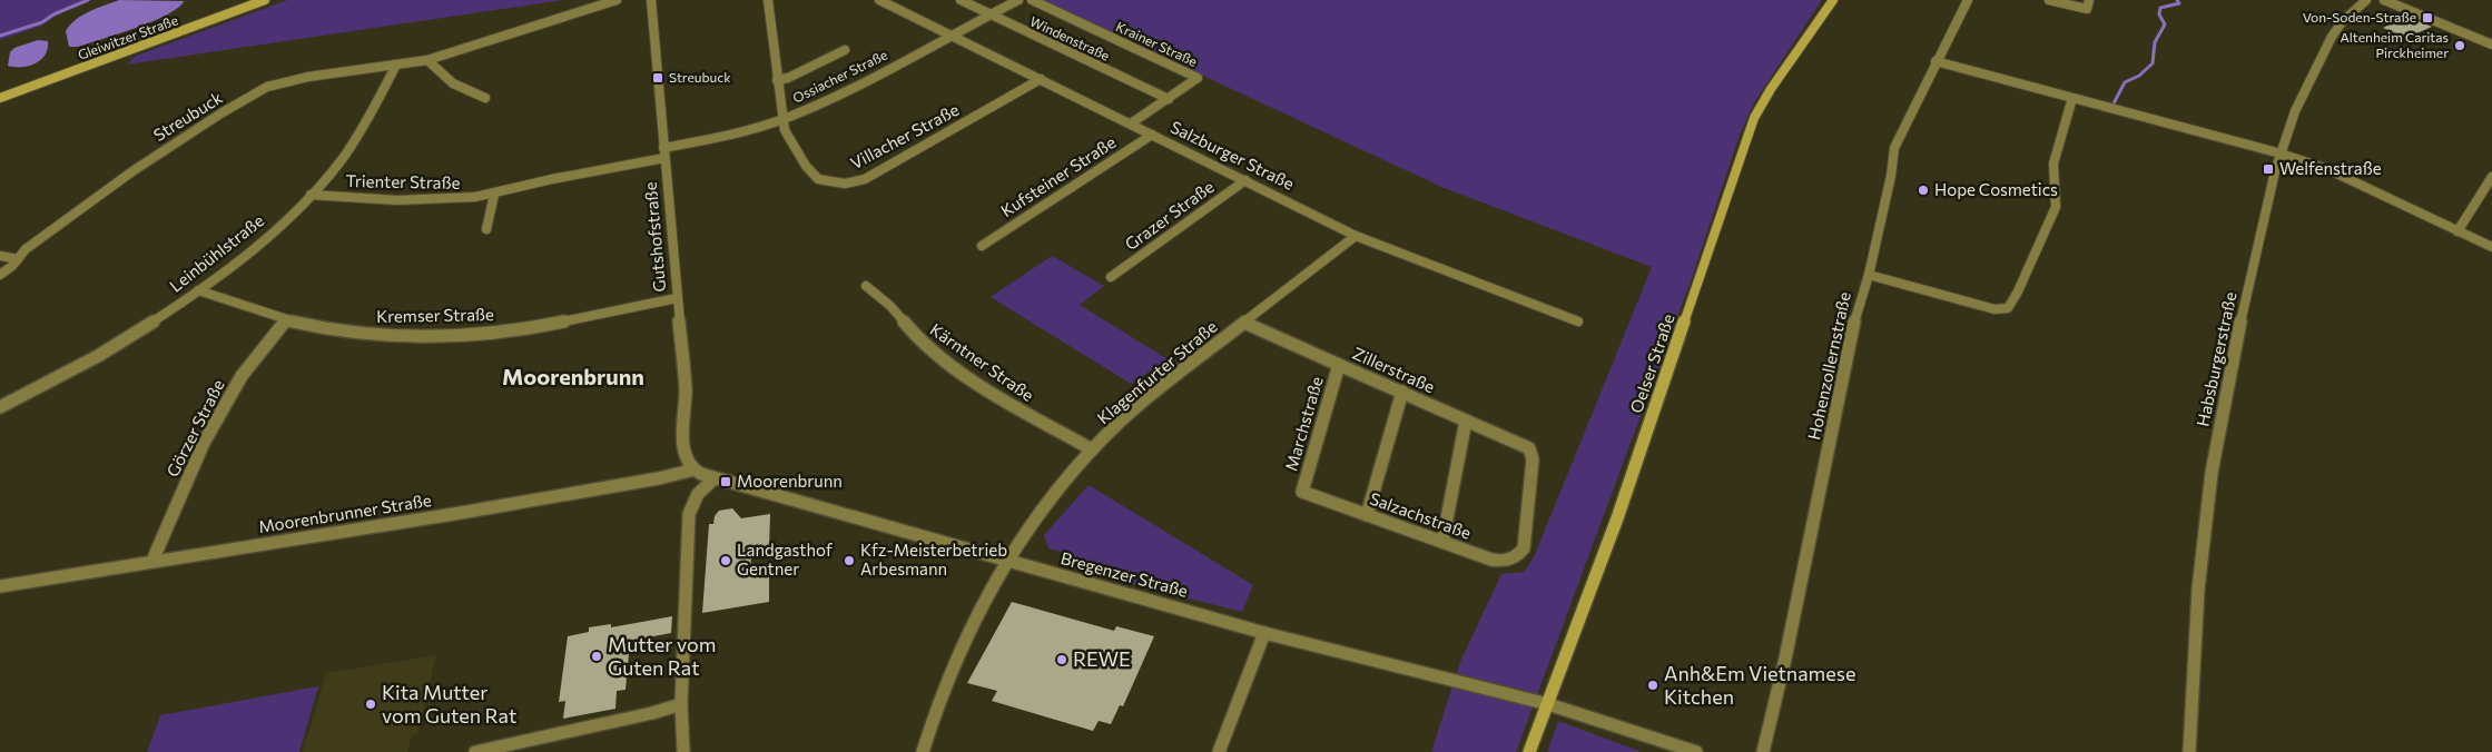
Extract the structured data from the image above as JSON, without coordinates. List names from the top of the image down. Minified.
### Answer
{"streets":{"main road":["Gleiwitzer Straße","Oelser Straße"],"street":["Windenstraße","Krainer Straße","Ossiacher Straße","Streubuck","Villacher Straße","Salzburger Straße","Kufsteiner Straße","Trienter Straße","Grazer Straße","Gutshofstraße","Leinbühlstraße","Kremser Straße","Habsburgerstraße","Kärntner Straße","Hohenzollernstraße","Zillerstraße","Klagenfurter Straße","Marchstraße","Görzer Straße","Moorenbrunner Straße","Salzachstraße","Bregenzer Straße"]},"crossings":[["Windenstraße","Krainer Straße"],["Windenstraße","Ossiacher Straße"],["Krainer Straße","Salzburger Straße"],["Ossiacher Straße","Villacher Straße"],["Ossiacher Straße","Salzburger Straße"],["Ossiacher Straße","Trienter Straße"],["Ossiacher Straße","Gutshofstraße"],["Streubuck","Leinbühlstraße"],["Villacher Straße","Salzburger Straße"],["Salzburger Straße","Kufsteiner Straße"],["Salzburger Straße","Grazer Straße"],["Salzburger Straße","Klagenfurter Straße"],["Trienter Straße","Gutshofstraße"],["Trienter Straße","Leinbühlstraße"],["Gutshofstraße","Kremser Straße"],["Gutshofstraße","Moorenbrunner Straße"],["Gutshofstraße","Bregenzer Straße"],["Leinbühlstraße","Kremser Straße"],["Kremser Straße","Görzer Straße"],["Kärntner Straße","Klagenfurter Straße"],["Oelser Straße","Bregenzer Straße"],["Zillerstraße","Klagenfurter Straße"],["Zillerstraße","Marchstraße"],["Zillerstraße","Salzachstraße"],["Klagenfurter Straße","Bregenzer Straße"],["Marchstraße","Salzachstraße"],["Görzer Straße","Moorenbrunner Straße"],["Moorenbrunner Straße","Bregenzer Straße"]],"districts":["Moorenbrunn"],"places":{"transit":["Von-Soden-Straße","Streubuck","Welfenstraße","Moorenbrunn"],"other":["Altenheim Caritas Pirckheimer","Hope Cosmetics","Landgasthof Gentner","Kfz-Meisterbetrieb Arbesmann","Mutter vom Guten Rat","REWE","Anh&Em Vietnamese Kitchen","Kita Mutter vom Guten Rat"]}}
